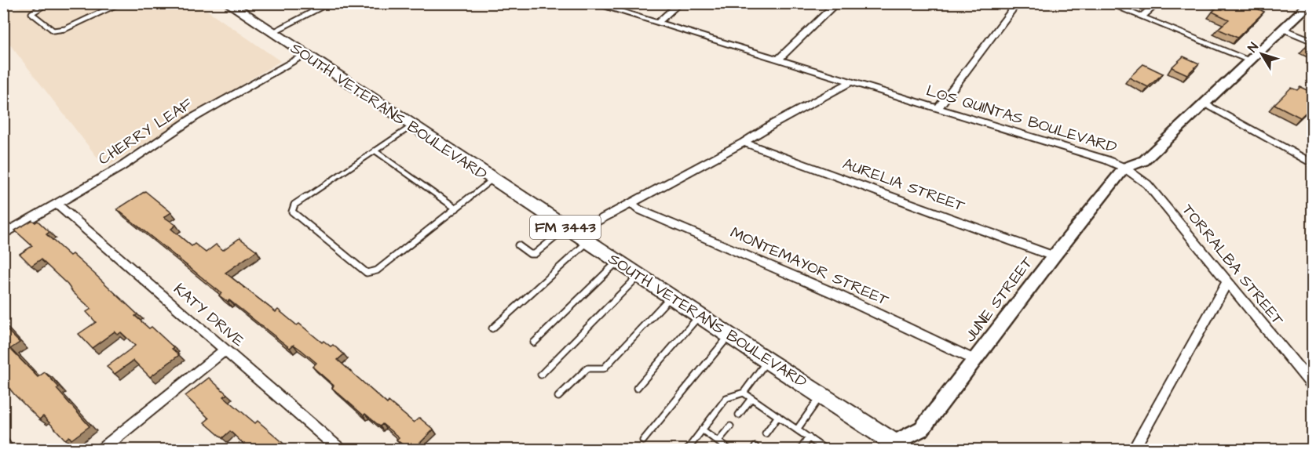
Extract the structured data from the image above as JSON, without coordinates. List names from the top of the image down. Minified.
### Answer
{"streets":{"main road":["SOUTH VETERANS BOULEVARD","FM 3443"],"street":["LOS QUINTAS BOULEVARD","CHERRY LEAF","AURELIA STREET","TORRALBA STREET","MONTEMAYOR STREET","JUNE STREET","KATY DRIVE"]},"crossings":[["SOUTH VETERANS BOULEVARD","CHERRY LEAF"],["SOUTH VETERANS BOULEVARD","JUNE STREET"],["LOS QUINTAS BOULEVARD","TORRALBA STREET"],["LOS QUINTAS BOULEVARD","JUNE STREET"],["CHERRY LEAF","KATY DRIVE"],["AURELIA STREET","JUNE STREET"],["TORRALBA STREET","JUNE STREET"],["MONTEMAYOR STREET","JUNE STREET"]],"north":"top left"}
